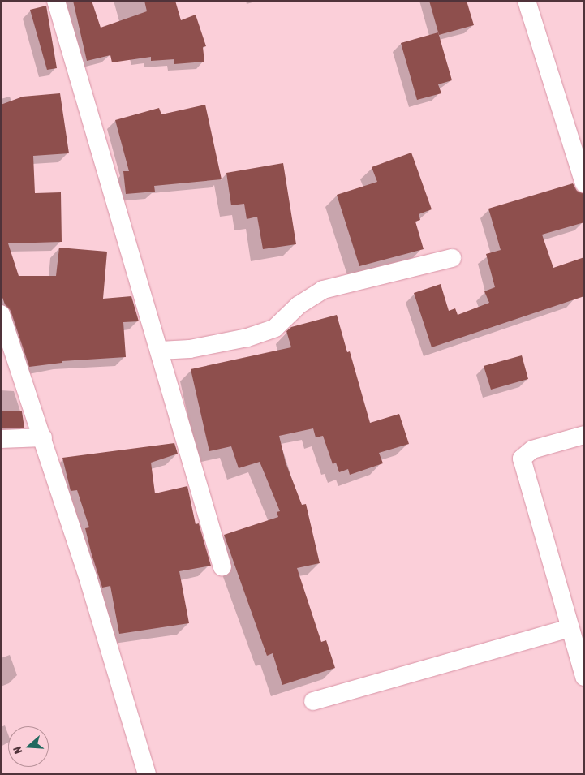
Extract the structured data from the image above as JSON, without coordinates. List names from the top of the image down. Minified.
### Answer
{"north":"left"}
